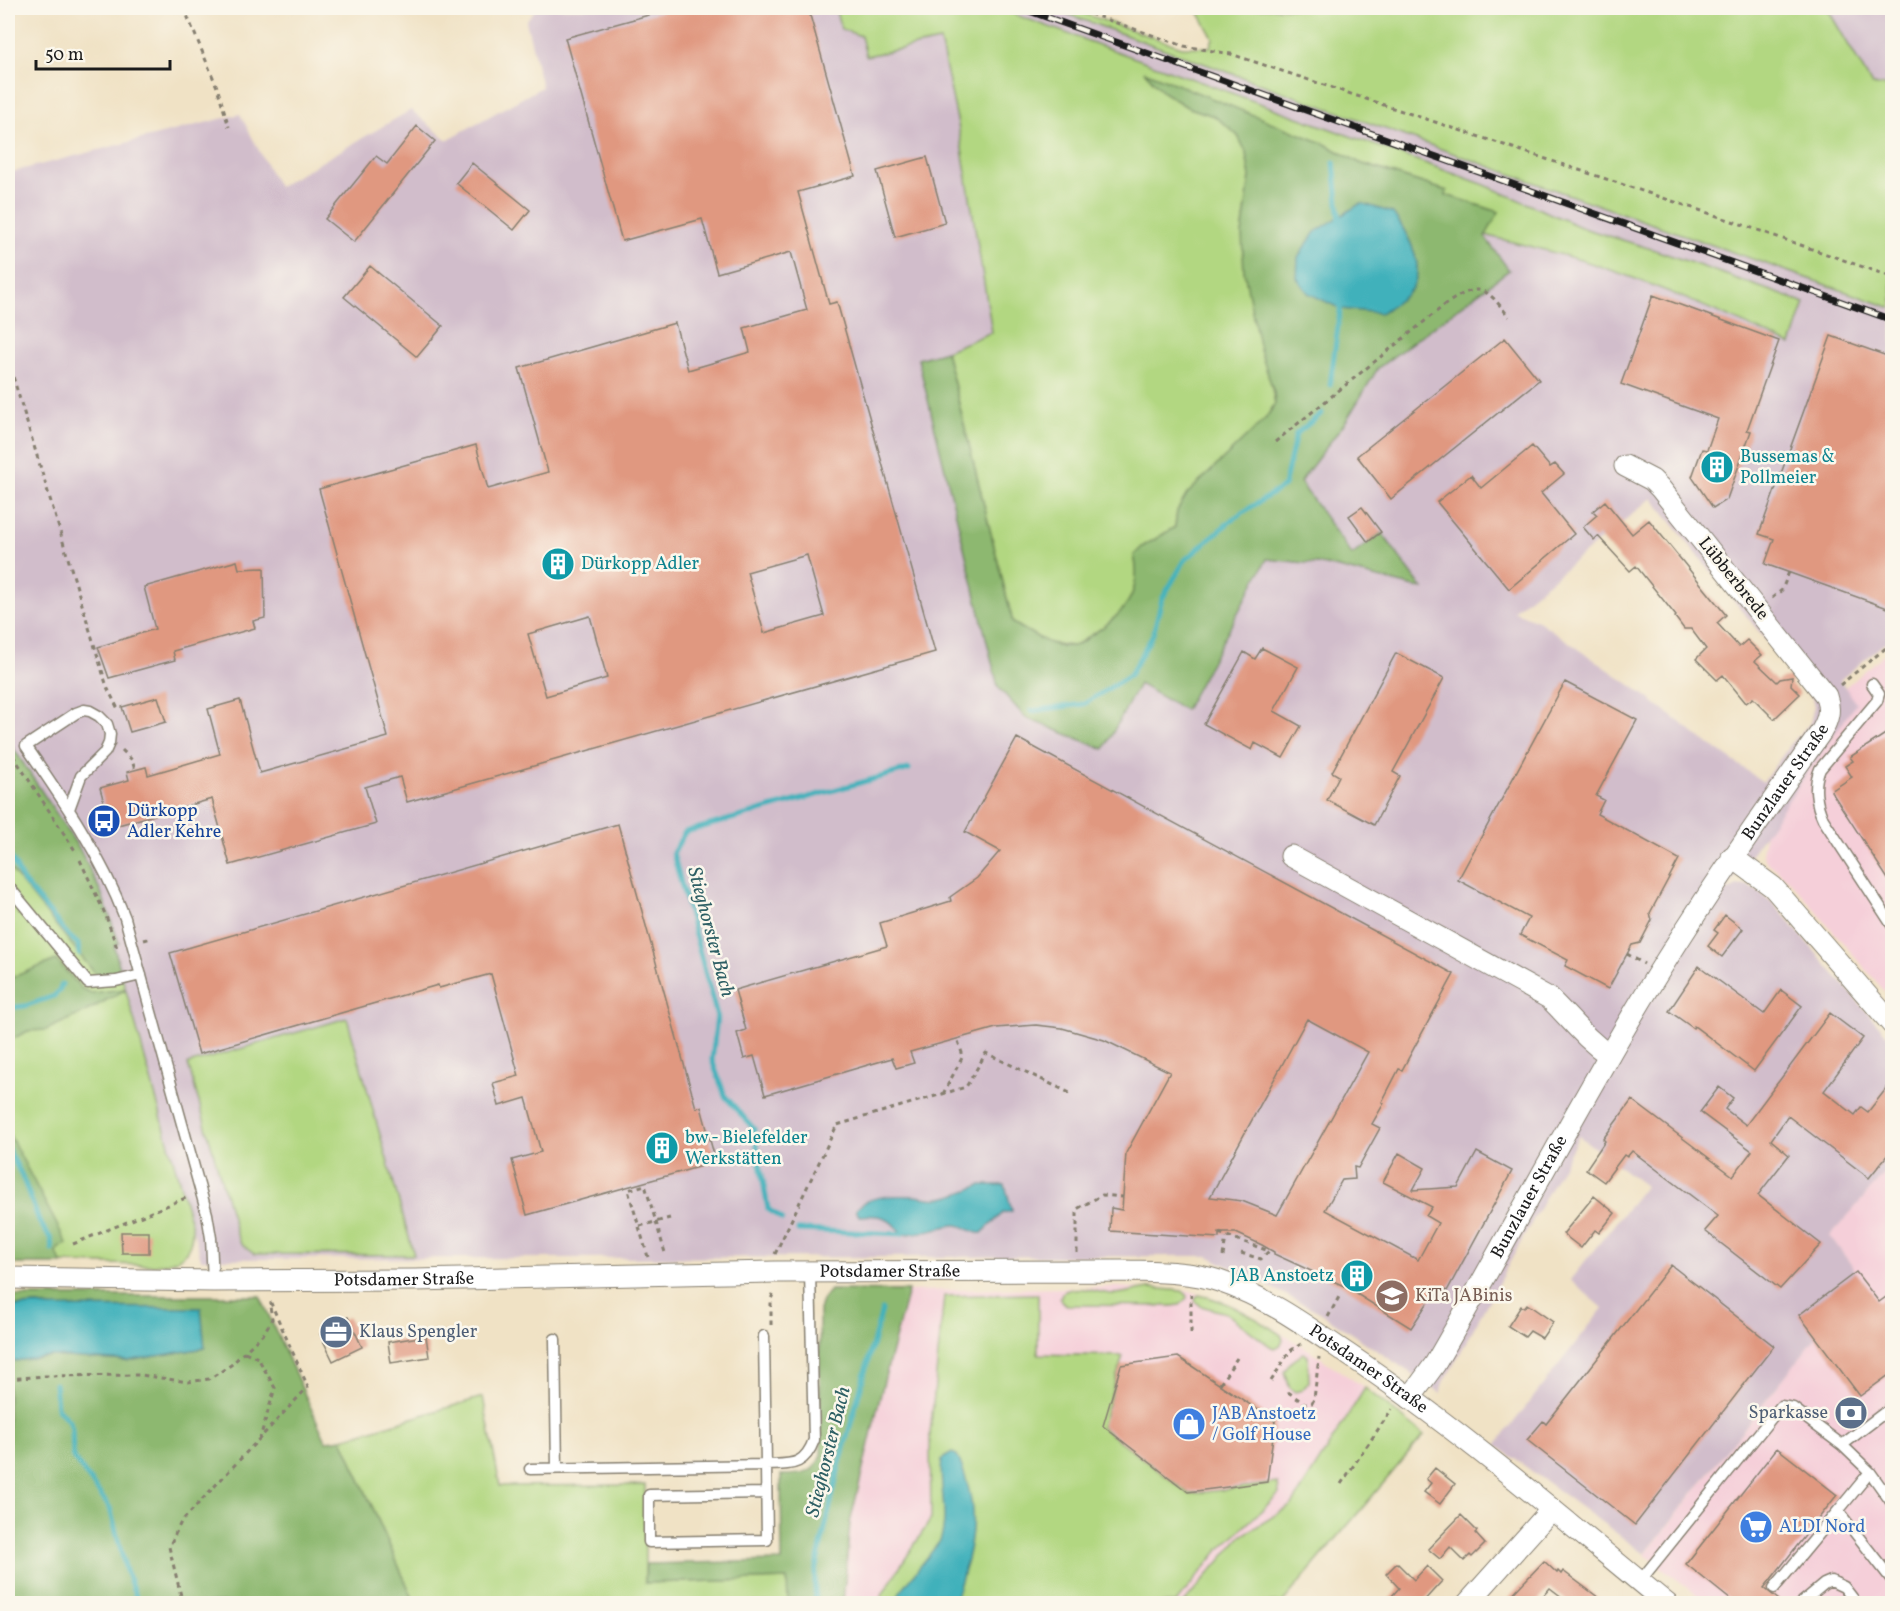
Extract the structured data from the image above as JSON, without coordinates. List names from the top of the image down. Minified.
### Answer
{"streets":{"street":["Lübberbrede","Bunzlauer Straße","Potsdamer Straße"]},"crossings":[["Lübberbrede","Bunzlauer Straße"],["Bunzlauer Straße","Potsdamer Straße"]],"water":["Stieghorster Bach"],"places":{"building":["Bussemas & Pollmeier","Dürkopp Adler","bw - Bielefelder Werkstätten","JAB Anstoetz"],"bus stop":["Dürkopp Adler Kehre"],"school or university":["KiTa JABinis"],"office":["Klaus Spengler"],"bank":["Sparkasse"],"shop":["JAB Anstoetz / Golf House"],"supermarket":["ALDI Nord"]},"scale_bar":"50 m"}
